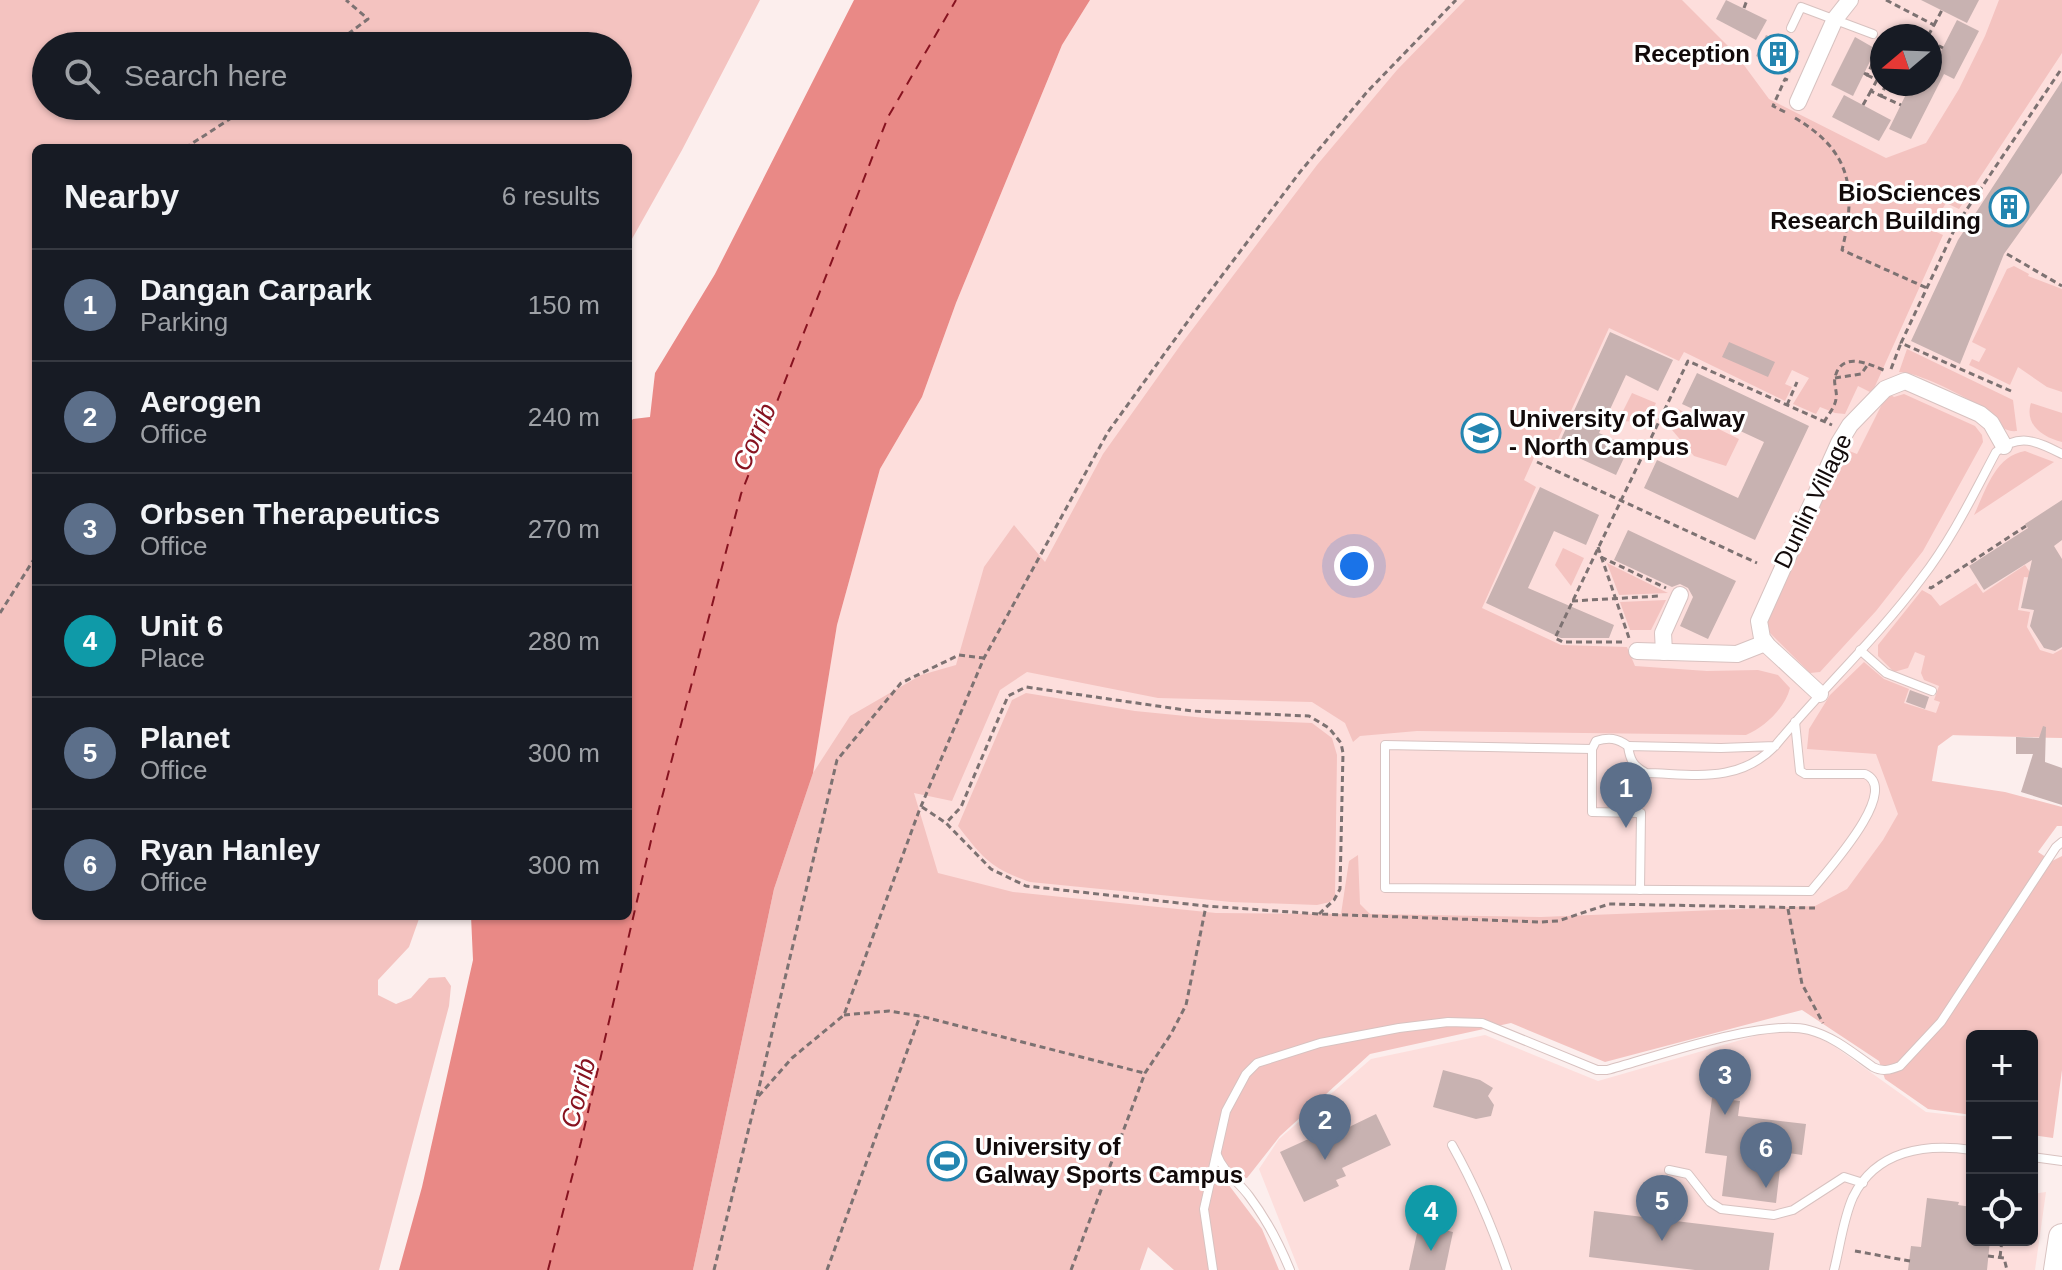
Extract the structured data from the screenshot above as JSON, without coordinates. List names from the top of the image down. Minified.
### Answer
{"streets":{"street":["Dunlin Village"]},"water":["Corrib"],"places":{"building":["Reception","BioSciences Research Building"],"school or university":["University of Galway - North Campus"],"sports":["University of Galway Sports Campus"]},"north":"left","page":{"search":"Search here","heading":["Nearby","6 results"],"list":[{"mark":"1","name":"Dangan Carpark","note":"Parking","value":"150 m"},{"mark":"2","name":"Aerogen","note":"Office","value":"240 m"},{"mark":"3","name":"Orbsen Therapeutics","note":"Office","value":"270 m"},{"mark":"4","name":"Unit 6","note":"Place","value":"280 m"},{"mark":"5","name":"Planet","note":"Office","value":"300 m"},{"mark":"6","name":"Ryan Hanley","note":"Office","value":"300 m"}],"pins":["1","3","2","6","5","4"],"map_buttons":["+","−"]}}
